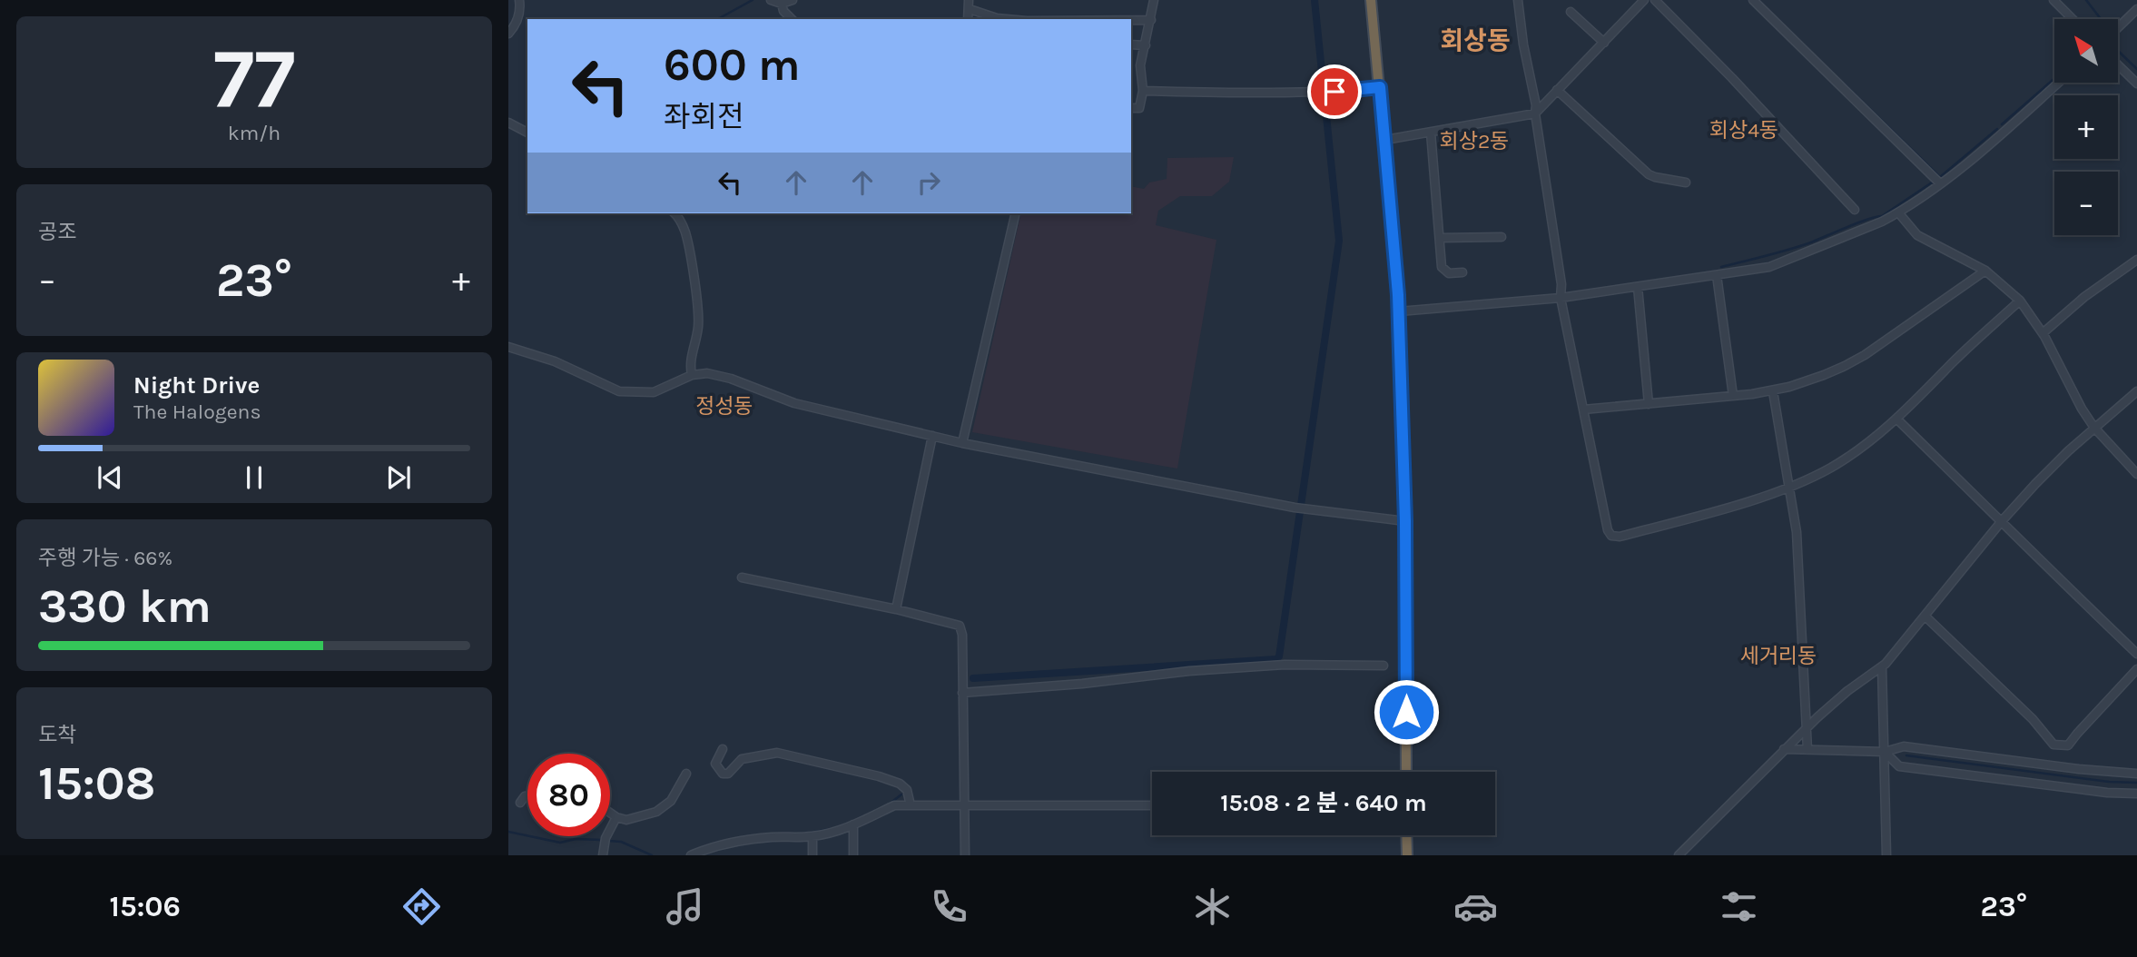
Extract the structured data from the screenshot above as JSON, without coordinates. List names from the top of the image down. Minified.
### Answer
{"districts":["회상동","회상4동","회상2동","정성동","세거리동"],"north":"top left","page":{"tile":[["77","km/h"],"공조",["주행 가능 · 66%","330 km"],["도착","15:08"]],"map_buttons":["+","−"],"turn":["600 m","좌회전"],"heat":["−","23°","+"],"song":["Night Drive","The Halogens"],"limit":"80","trip":"15:08 · 2 분 · 640 m","tabs":["15:06","23°"]}}
